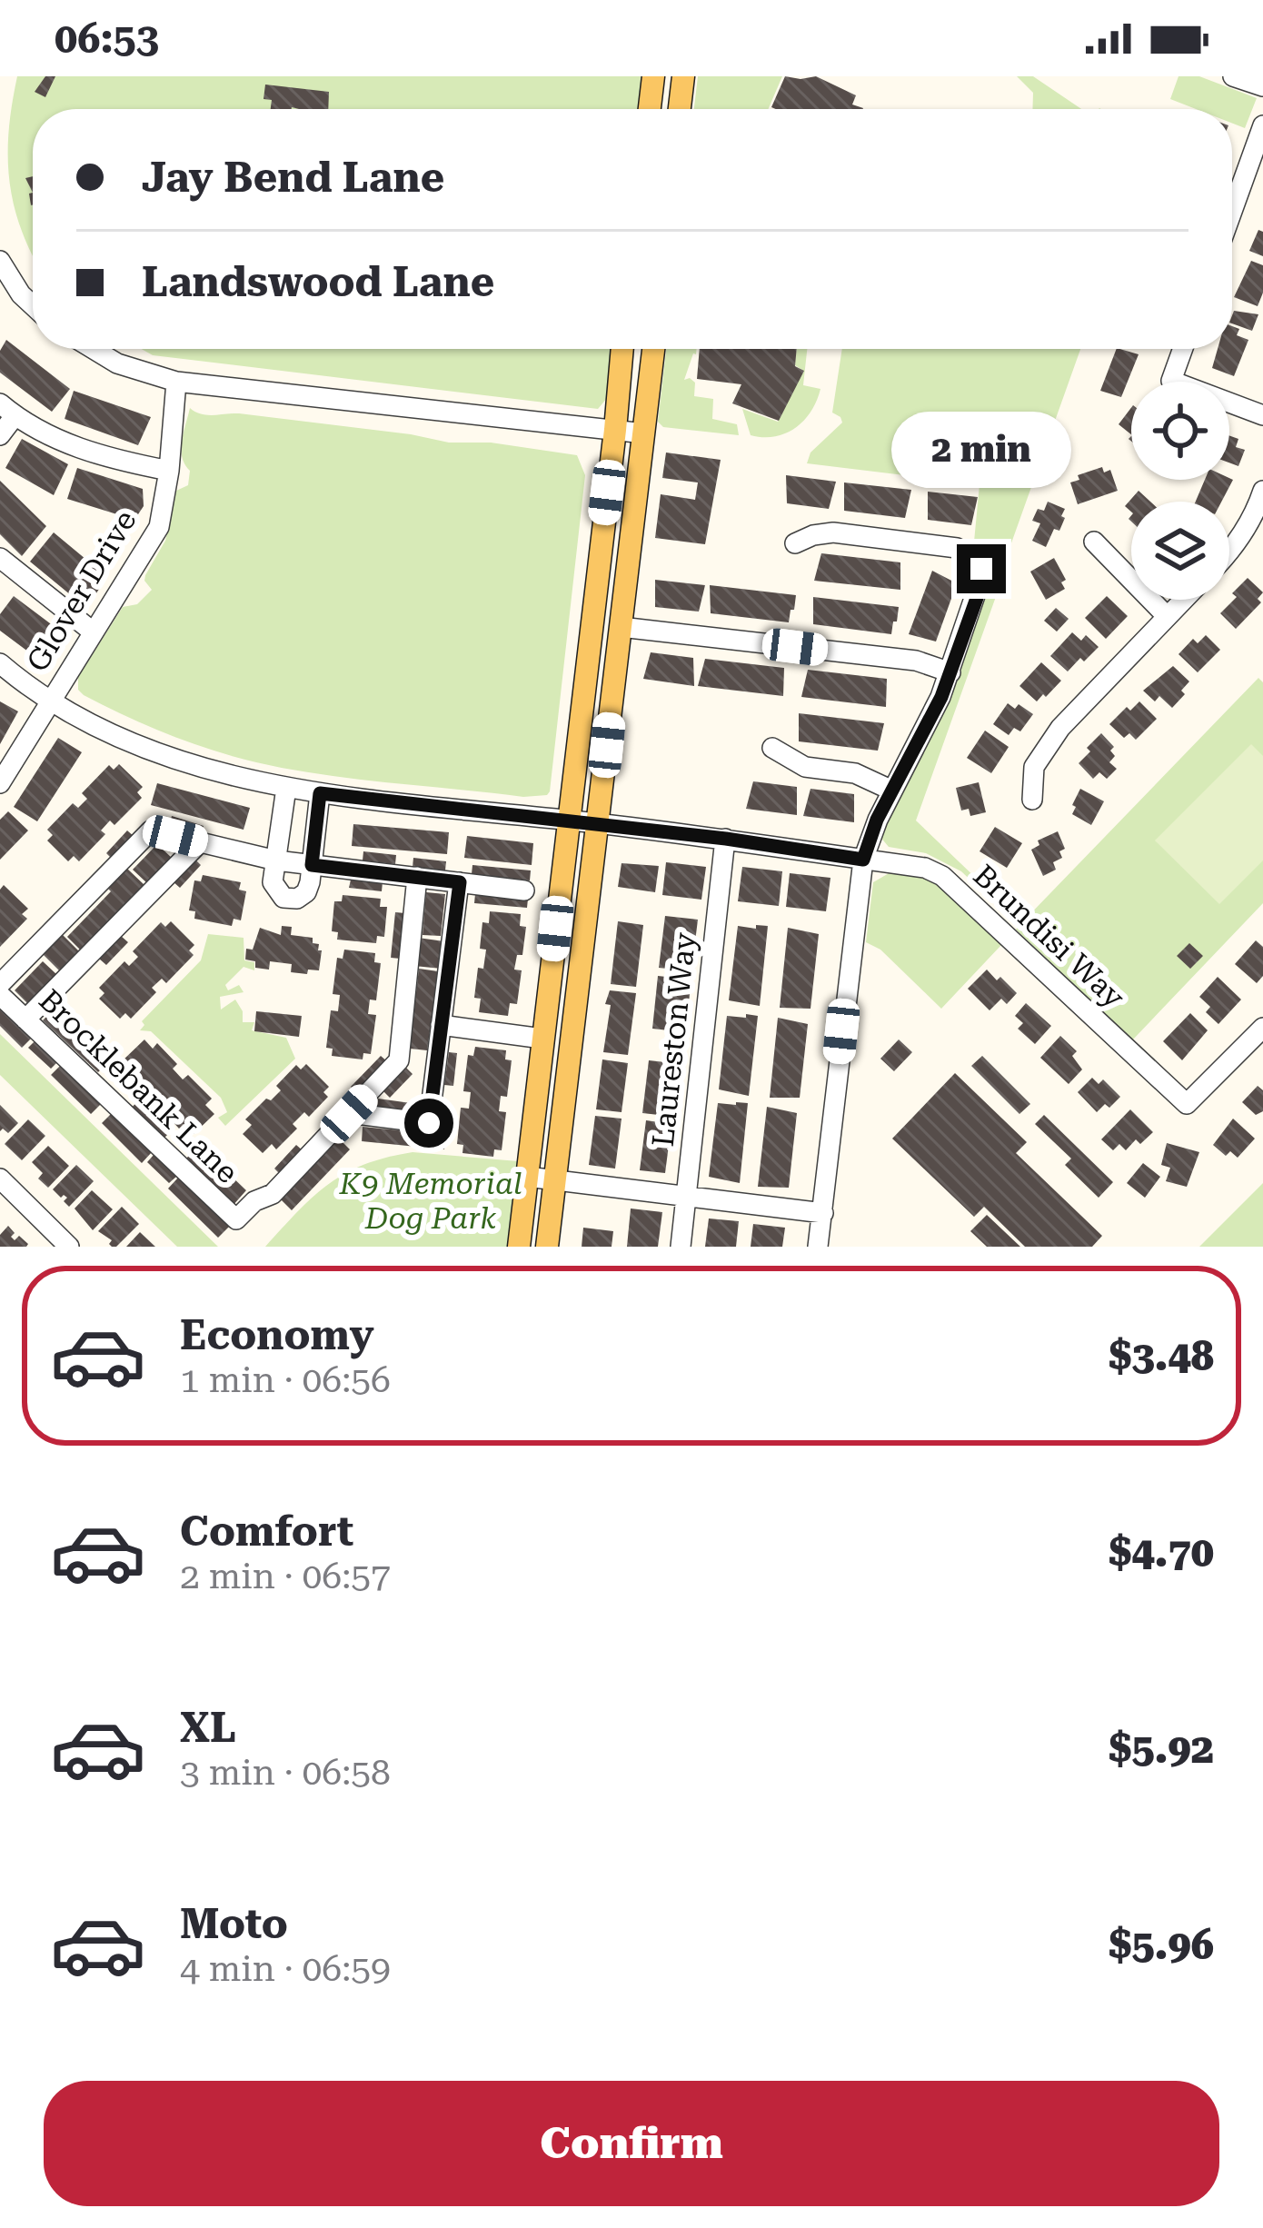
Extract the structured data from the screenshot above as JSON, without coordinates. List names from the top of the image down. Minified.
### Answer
{"streets":{"street":["Glover Drive","Brundisi Way","Laureston Way","Brocklebank Lane"]},"crossings":[["Glover Drive","Brundisi Way"],["Brundisi Way","Laureston Way"]],"parks":["K9 Memorial Dog Park"],"page":{"status":"06:53","banner":["Jay Bend Lane","Landswood Lane"],"bubble":"2 min","list":[{"name":"Economy","note":"1 min · 06:56","value":"$3.48"},{"name":"Comfort","note":"2 min · 06:57","value":"$4.70"},{"name":"XL","note":"3 min · 06:58","value":"$5.92"},{"name":"Moto","note":"4 min · 06:59","value":"$5.96"}],"buttons":"Confirm"}}
